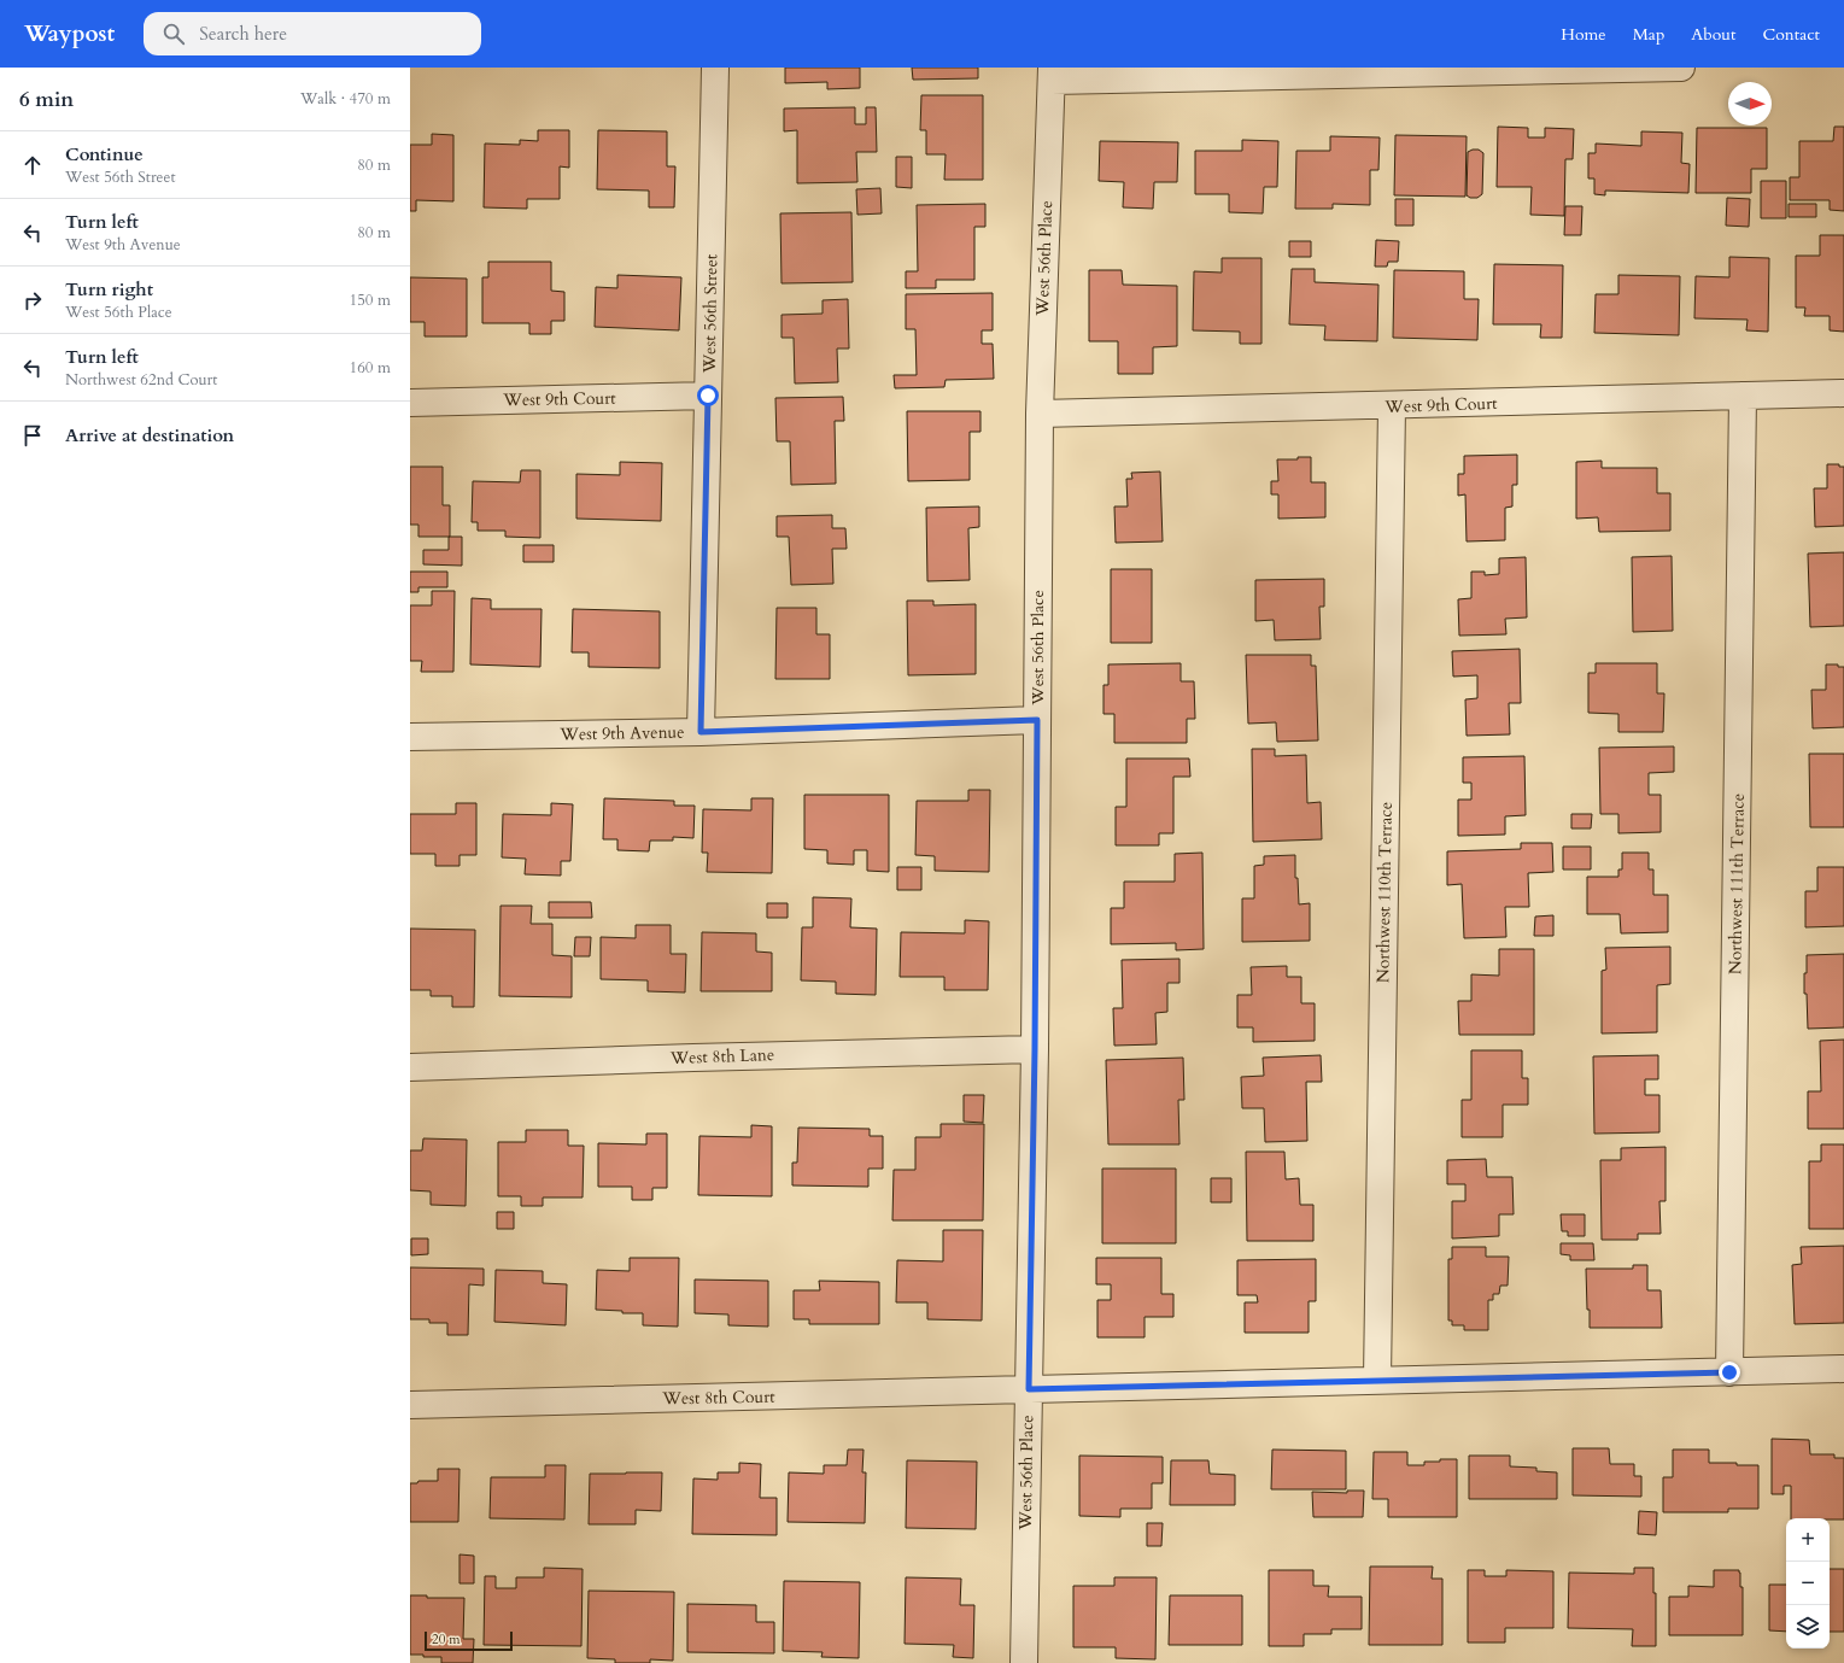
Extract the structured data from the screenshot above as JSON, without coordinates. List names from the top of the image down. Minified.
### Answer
{"streets":{"street":["West 56th Place","West 56th Street","West 9th Court","West 9th Avenue","Northwest 111th Terrace","Northwest 110th Terrace","West 8th Lane","West 8th Court"]},"crossings":[["West 56th Place","West 9th Court"],["West 56th Place","West 9th Avenue"],["West 56th Place","West 8th Lane"],["West 56th Place","West 8th Court"],["West 56th Street","West 9th Court"],["West 56th Street","West 9th Avenue"],["West 9th Court","Northwest 111th Terrace"],["West 9th Court","Northwest 110th Terrace"],["Northwest 111th Terrace","West 8th Court"],["Northwest 110th Terrace","West 8th Court"]],"scale_bar":"20 m","north":"right","page":{"header":"Waypost","search":"Search here","nav":["Home","Map","About","Contact"],"heading":["6 min","Walk · 470 m"],"list":[["Continue","West 56th Street","80 m"],["Turn left","West 9th Avenue","80 m"],["Turn right","West 56th Place","150 m"],["Turn left","Northwest 62nd Court","160 m"],"Arrive at destination"],"map_buttons":["+","−"],"scale":"20 m"}}
